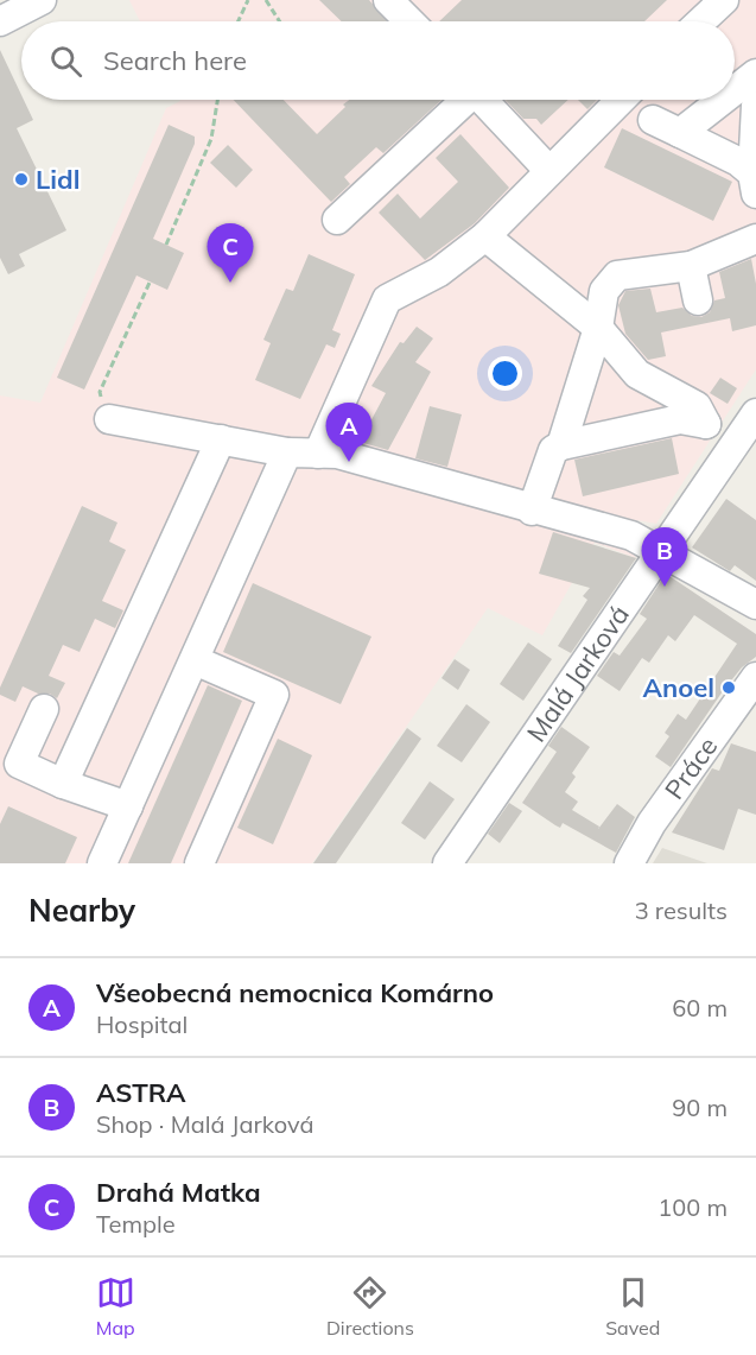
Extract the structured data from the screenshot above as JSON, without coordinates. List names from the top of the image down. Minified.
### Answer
{"streets":{"street":["Malá Jarková","Práce"]},"places":["Lidl","Anoel"],"page":{"search":"Search here","pins":["C","A","B"],"heading":["Nearby","3 results"],"list":[{"mark":"A","name":"Všeobecná nemocnica Komárno","note":"Hospital","value":"60 m"},{"mark":"B","name":"ASTRA","note":"Shop · Malá Jarková","value":"90 m"},{"mark":"C","name":"Drahá Matka","note":"Temple","value":"100 m"}],"nav":["Map","Directions","Saved"]}}
